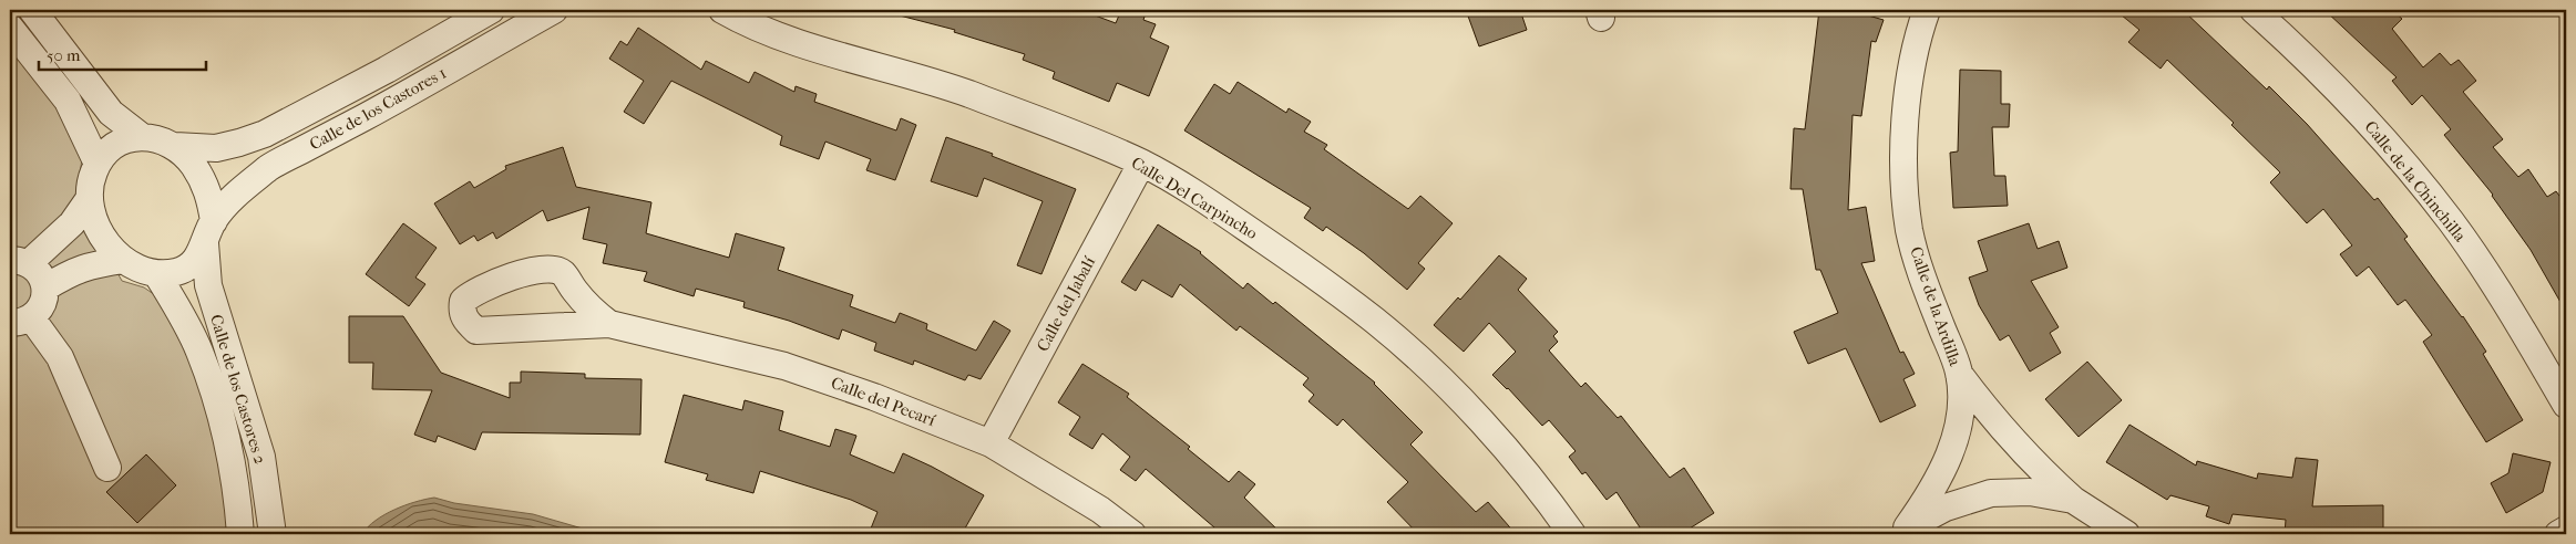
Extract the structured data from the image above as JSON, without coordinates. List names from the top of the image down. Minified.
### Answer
{"streets":{"street":["Calle de los Castores 1","Calle de la Chinchilla","Calle Del Carpincho","Calle del Jabalí","Calle de la Ardilla","Calle de los Castores 2","Calle del Pecarí"]},"crossings":[["Calle de los Castores 1","Calle de los Castores 2"],["Calle Del Carpincho","Calle del Jabalí"],["Calle del Jabalí","Calle del Pecarí"]],"scale_bar":"50 m"}
